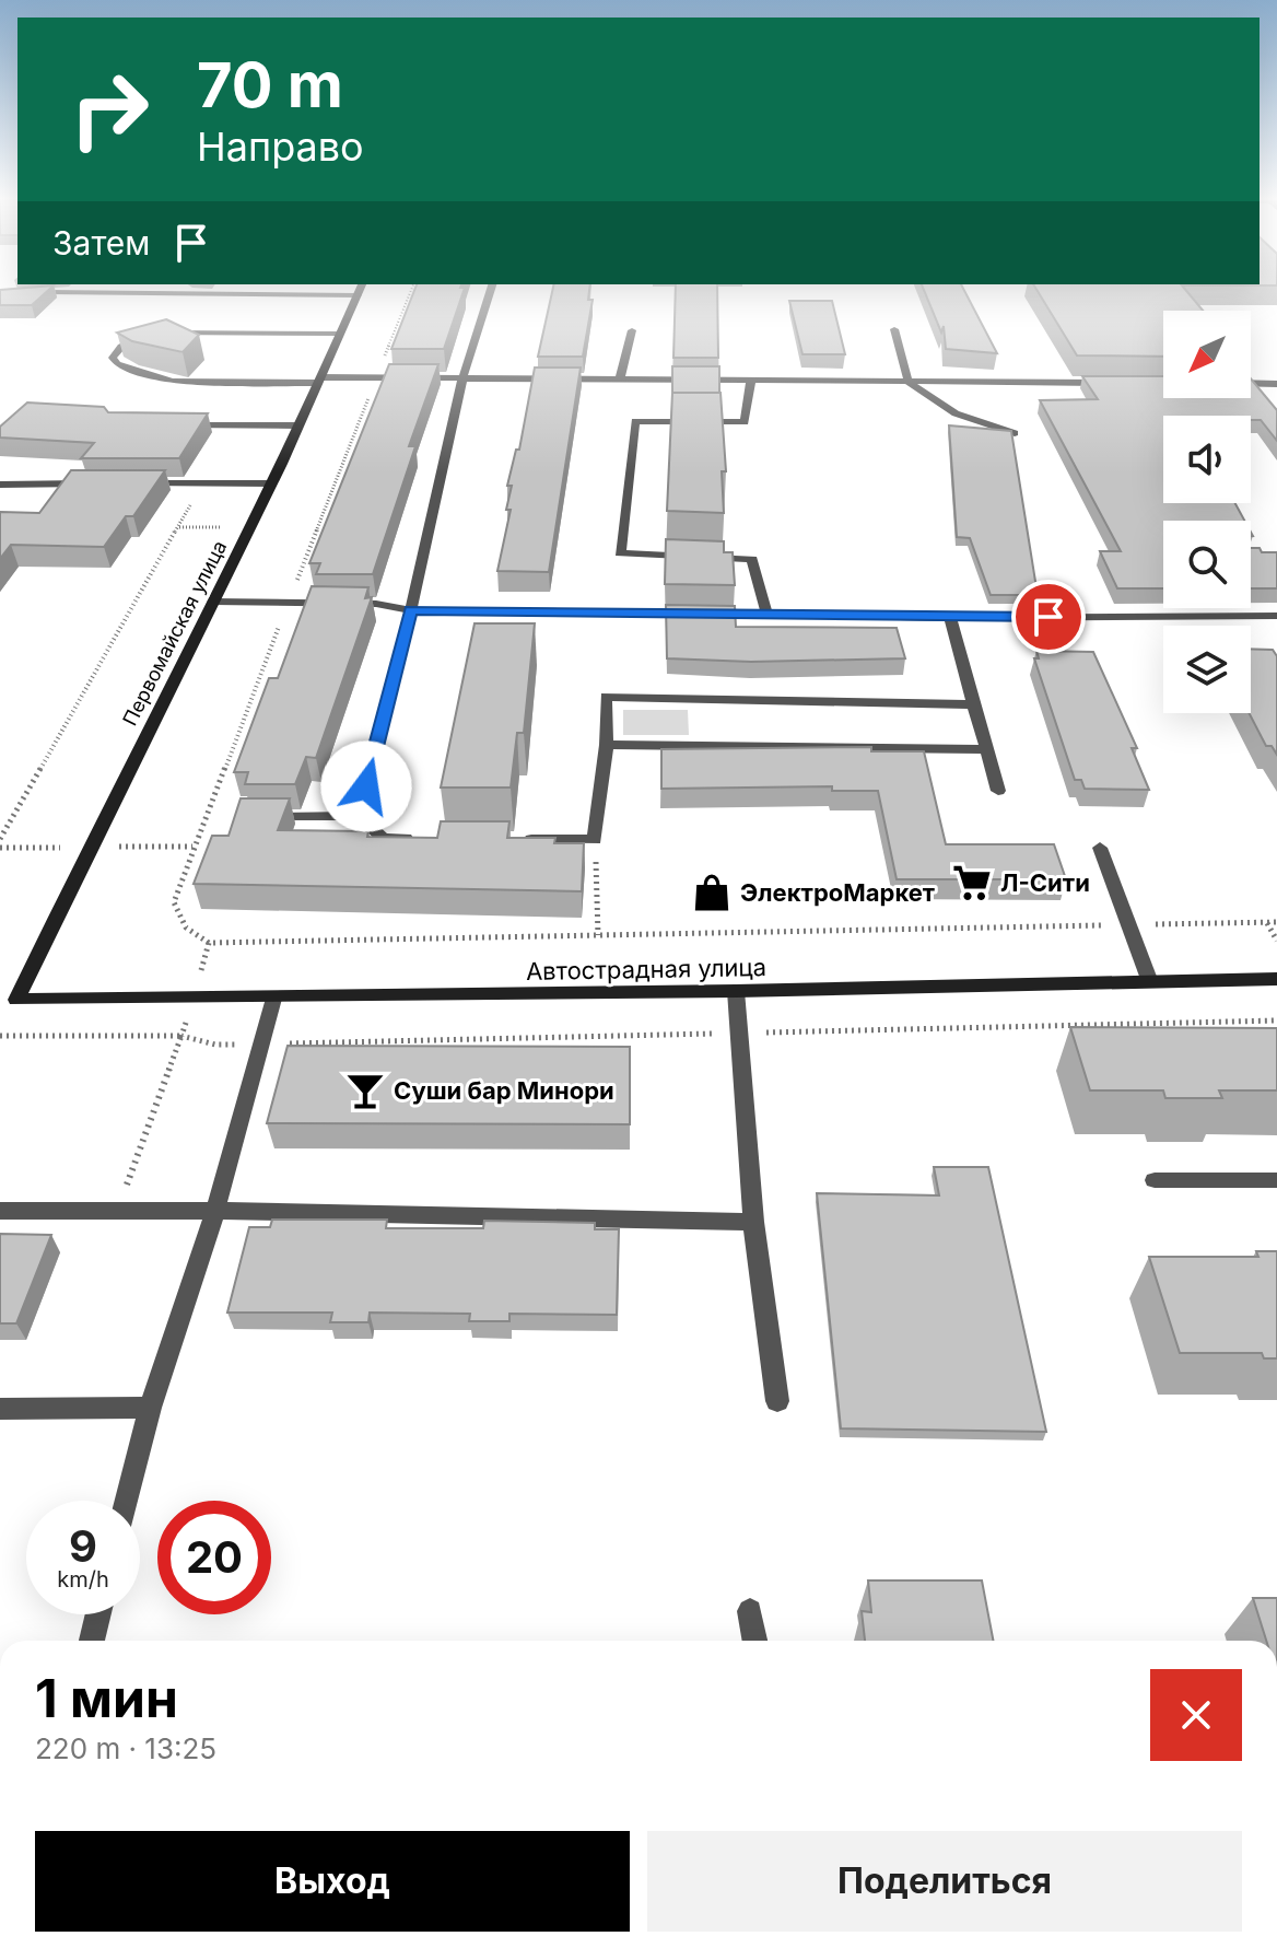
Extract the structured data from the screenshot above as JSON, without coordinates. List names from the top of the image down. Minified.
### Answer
{"streets":{"main road":["Первомайская улица","Автострадная улица"]},"crossings":[["Первомайская улица","Автострадная улица"]],"places":{"supermarket":["Л-Сити"],"shop":["ЭлектроМаркет"],"bar":["Суши бар Минори"]},"north":"bottom left","page":{"turn":["70 m","Направо"],"then":"Затем","speed":"9 km/h","limit":"20","heading":["1 мин","220 m · 13:25"],"buttons":["Выход","Поделиться"]}}
